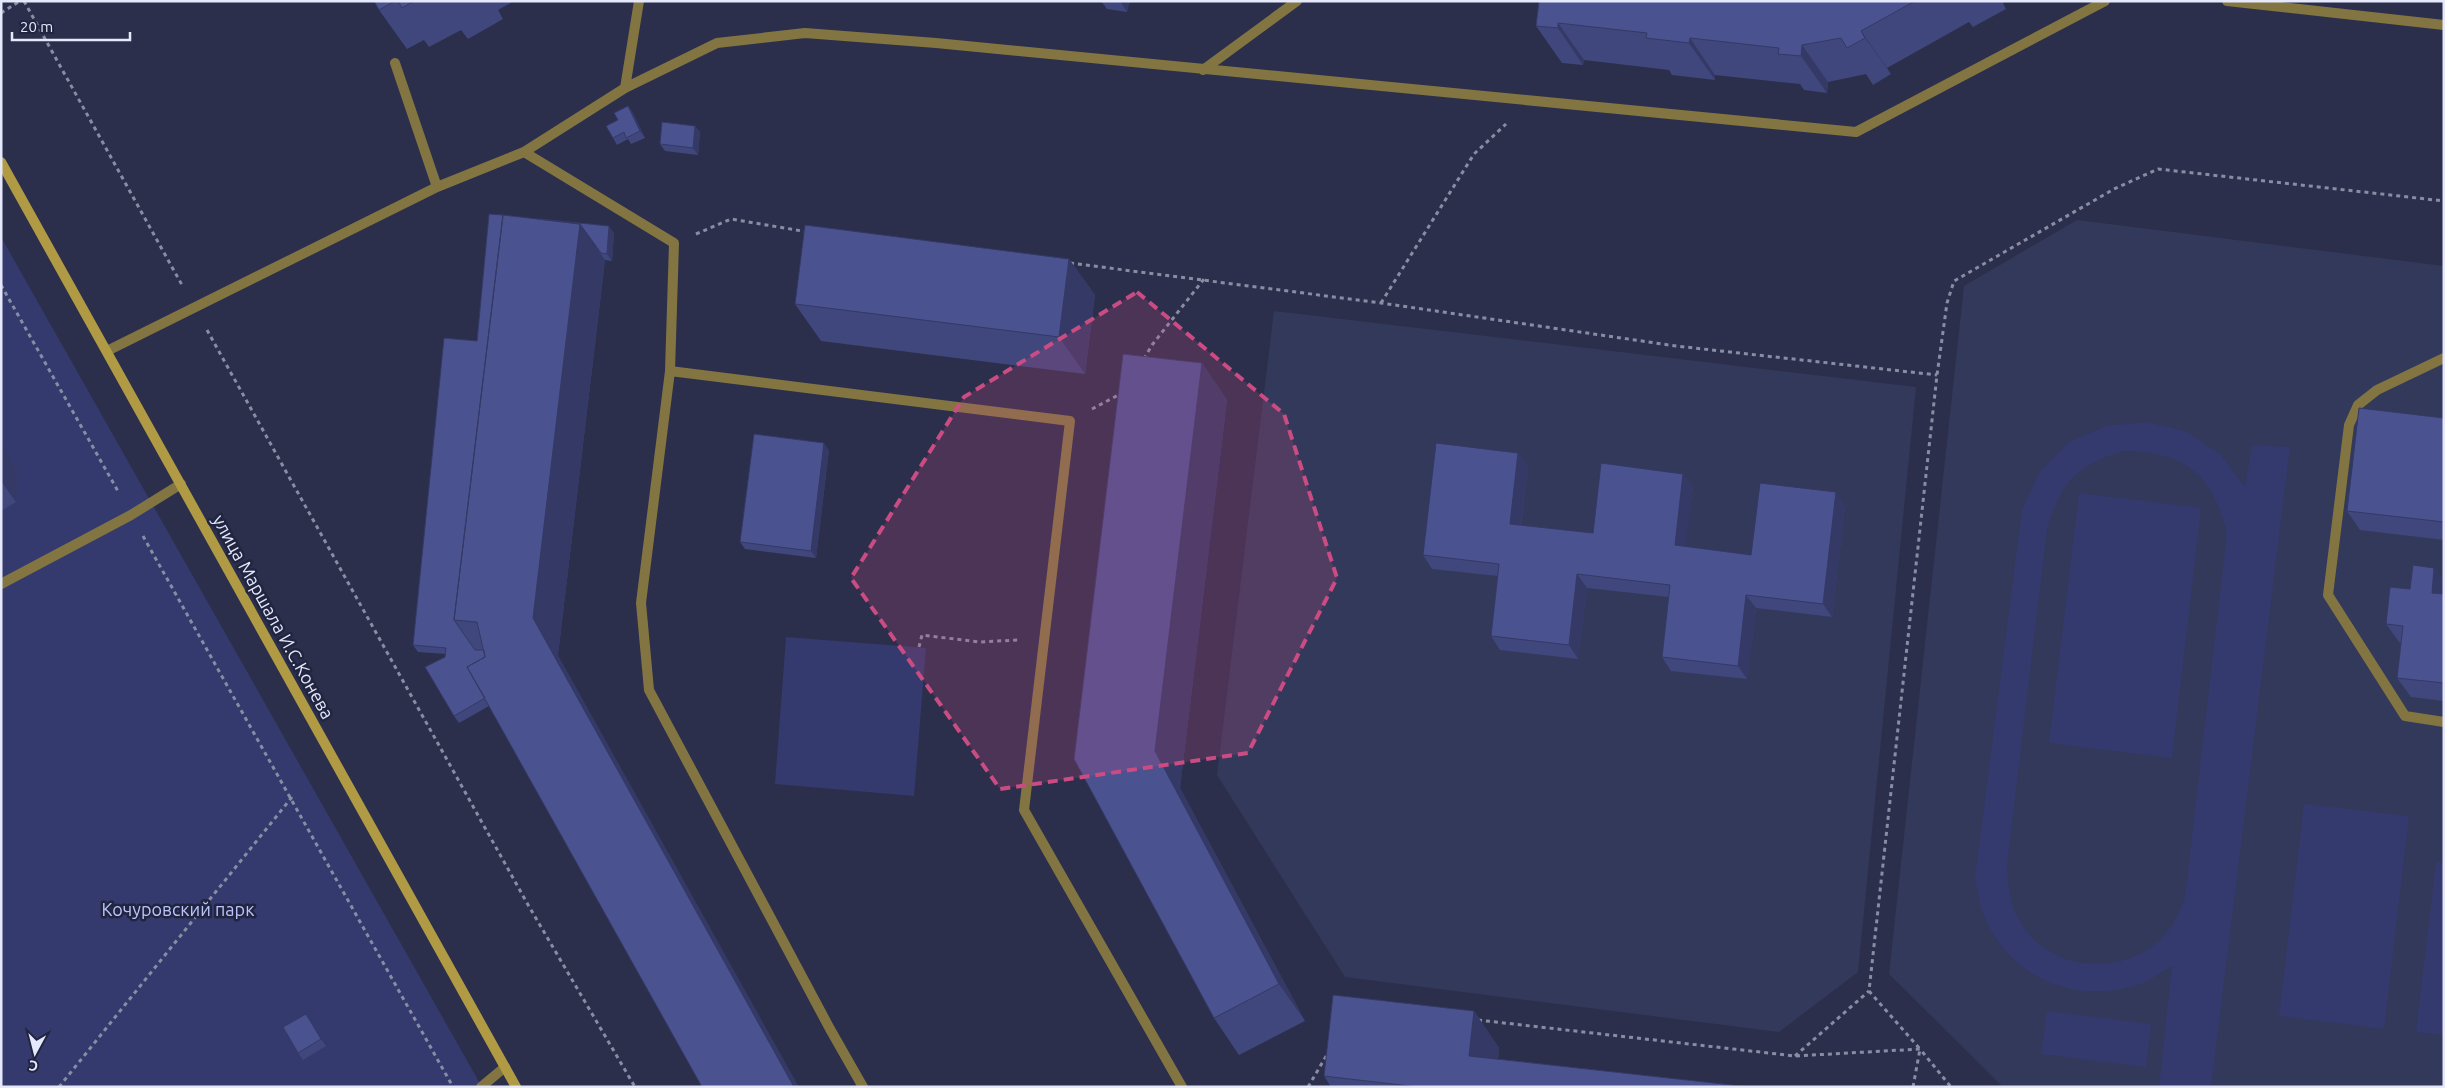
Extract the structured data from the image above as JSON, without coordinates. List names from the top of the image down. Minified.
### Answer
{"streets":{"main road":["улица Маршала И.С.Конева"]},"parks":["Кочуровский парк"],"scale_bar":"20 m","north":"bottom"}
